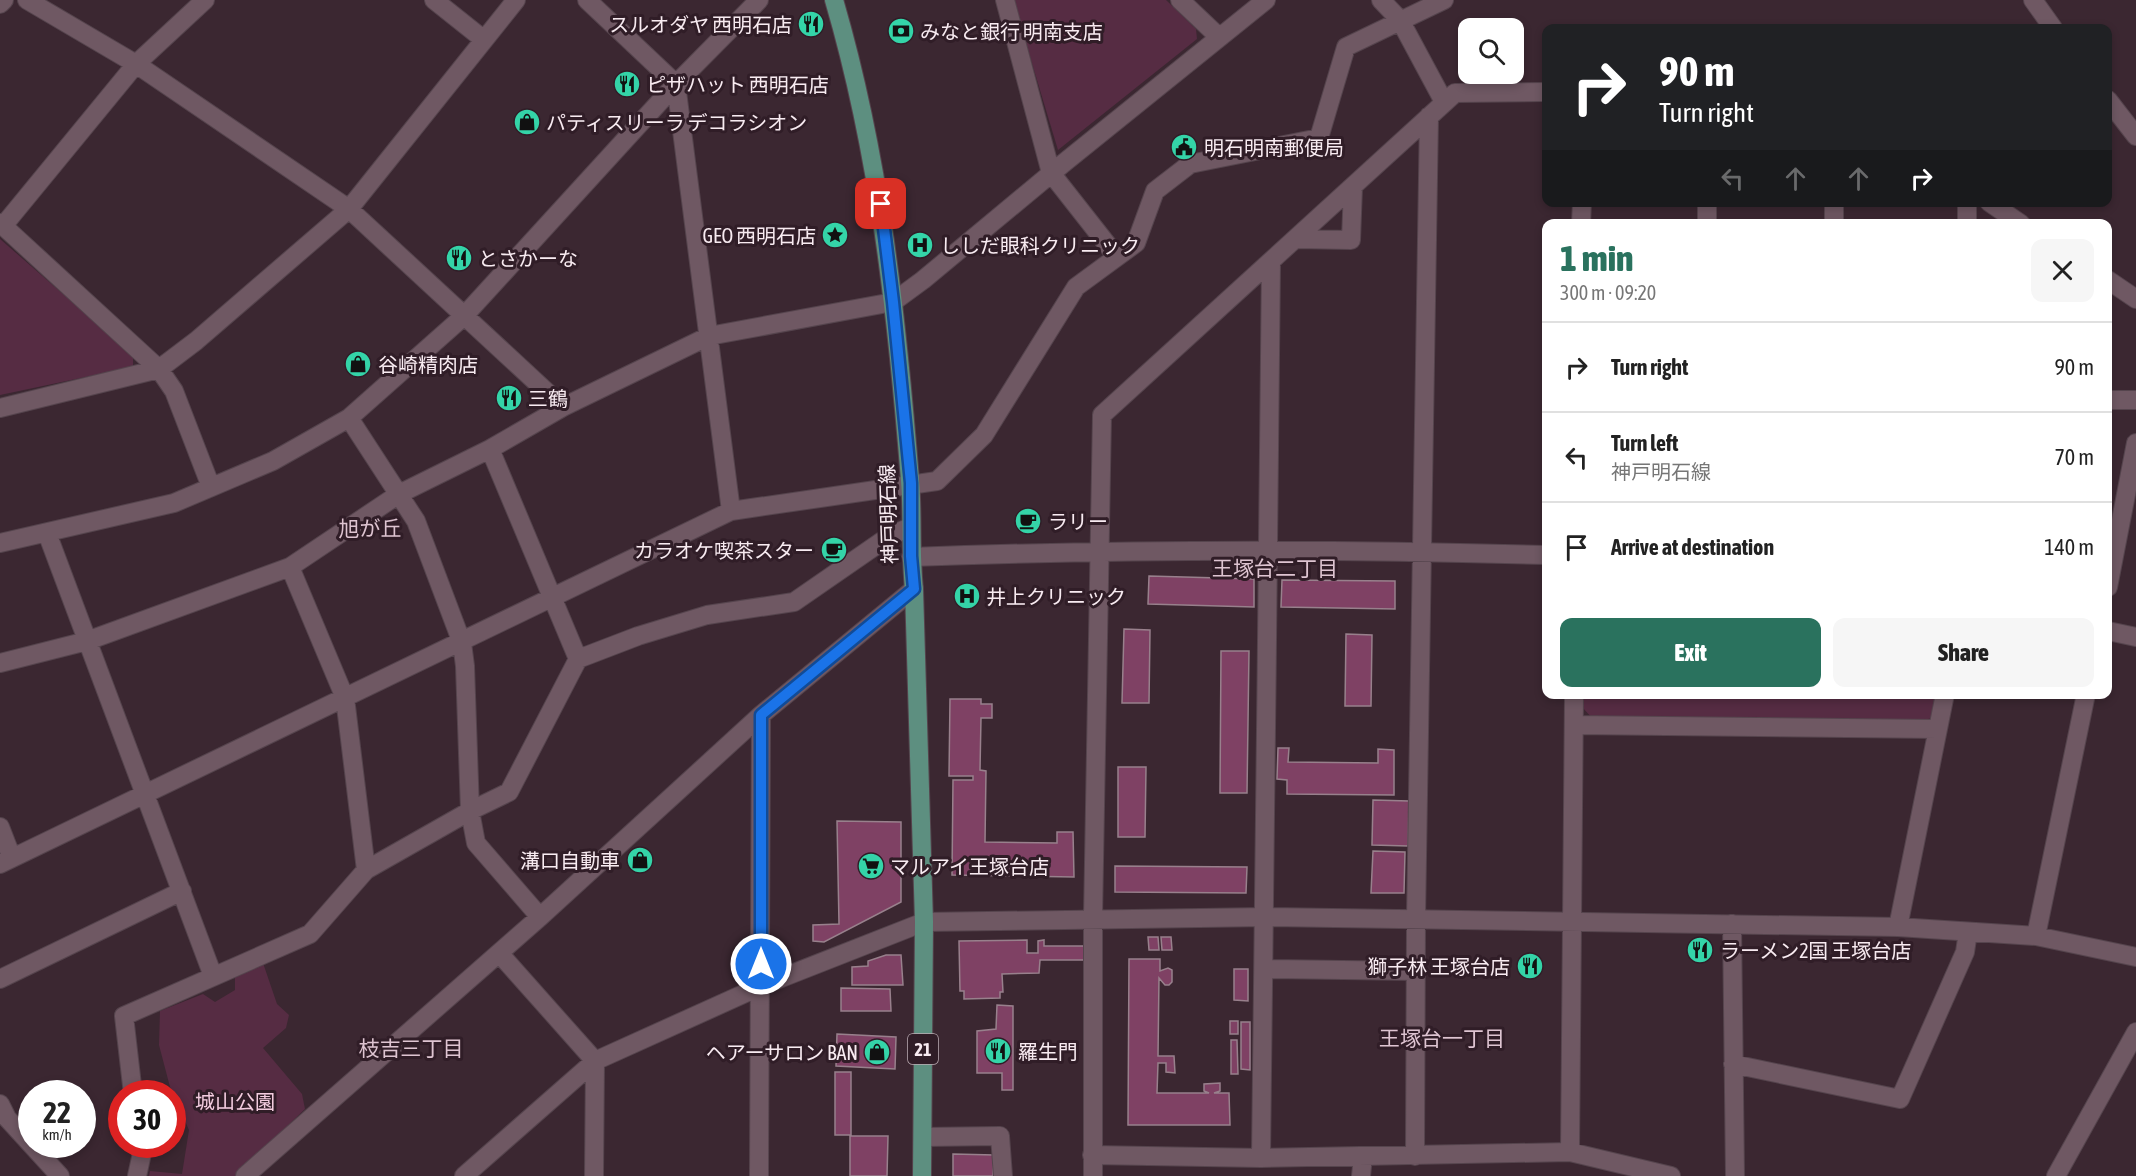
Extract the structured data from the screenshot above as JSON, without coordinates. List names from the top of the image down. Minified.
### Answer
{"streets":{"main road":["神戸明石線","21"]},"districts":["旭が丘","王塚台二丁目","王塚台一丁目","枝吉三丁目"],"parks":["城山公園"],"places":{"restaurant":["スルオダヤ 西明石店","ピザハット 西明石店","とさかーな","三鶴","ラーメン2国 王塚台店","獅子林 王塚台店","羅生門"],"bank":["みなと銀行 明南支店"],"shop":["パティスリーラ デコラシオン","谷崎精肉店","溝口自動車","ヘアーサロン BAN"],"public building":["明石明南郵便局"],"place":["GEO 西明石店"],"hospital":["ししだ眼科クリニック","井上クリニック"],"cafe":["ラリー","カラオケ喫茶スター"],"supermarket":["マルアイ王塚台店"]},"page":{"turn":["90 m","Turn right"],"heading":["1 min","300 m · 09:20"],"list":[{"name":"Turn right","value":"90 m"},{"name":"Turn left","note":"神戸明石線","value":"70 m"},{"name":"Arrive at destination","value":"140 m"}],"buttons":["Exit","Share"],"speed":"22 km/h","limit":"30"}}
